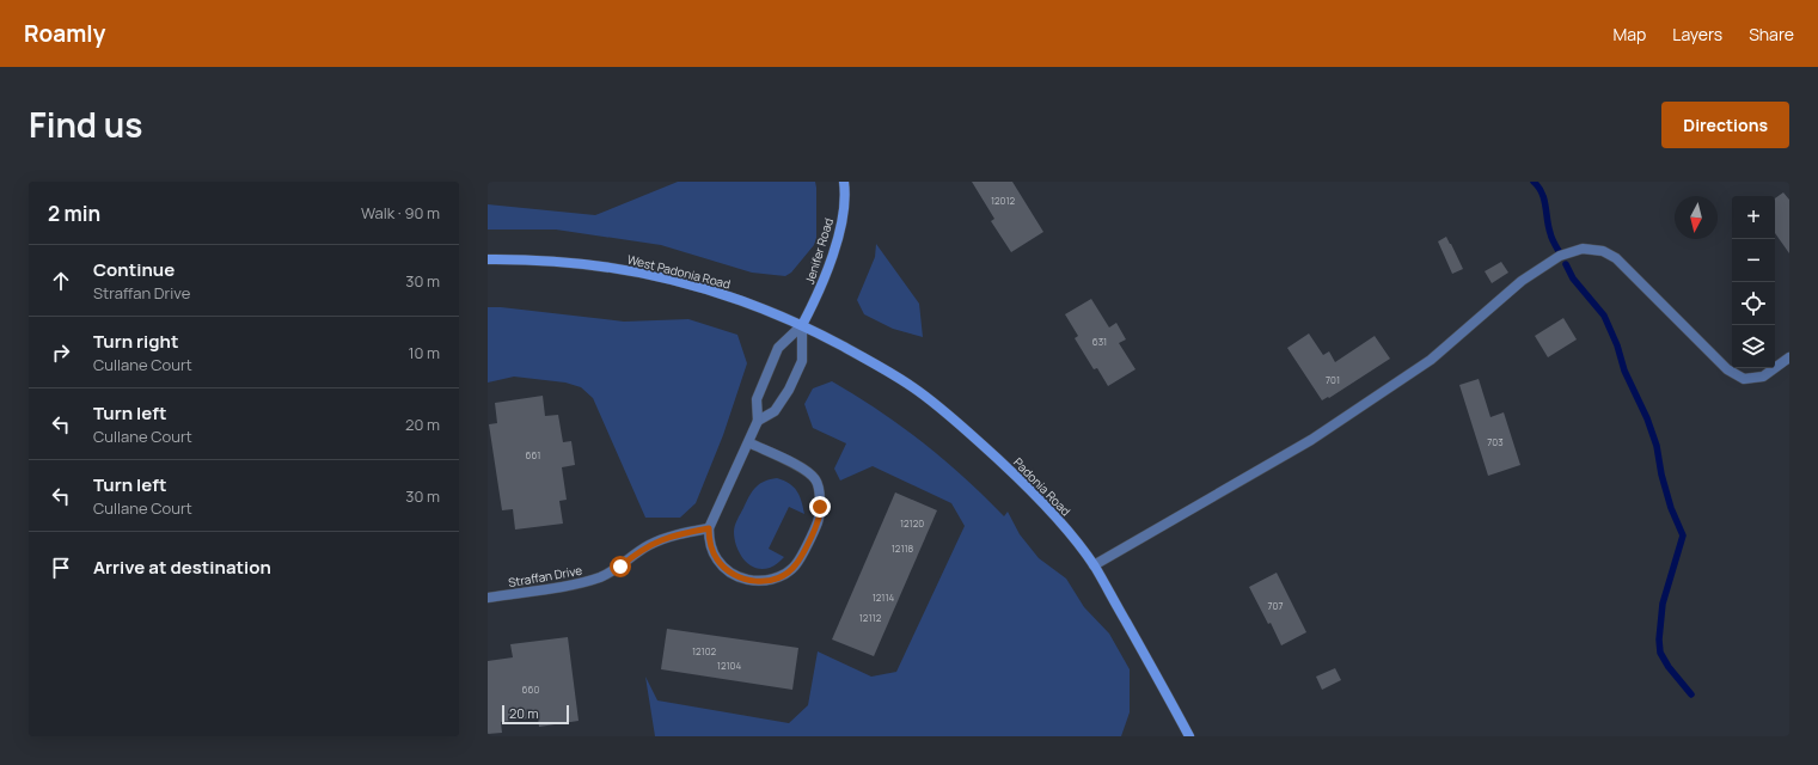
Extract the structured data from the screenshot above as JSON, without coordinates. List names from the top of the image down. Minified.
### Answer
{"streets":{"main road":["Jenifer Road","West Padonia Road","Padonia Road"],"street":["Straffan Drive"]},"crossings":[["Jenifer Road","West Padonia Road"],["Jenifer Road","Padonia Road"],["West Padonia Road","Padonia Road"]],"house_numbers":["12012","631","701","703","661","12120","12118","12114","707","12112","12102","12104","660"],"scale_bar":"20 m","north":"bottom","page":{"header":"Roamly","nav":["Map","Layers","Share"],"title":"Find us","buttons":"Directions","heading":["2 min","Walk · 90 m"],"map_buttons":["+","−"],"list":[["Continue","Straffan Drive","30 m"],["Turn right","Cullane Court","10 m"],["Turn left","Cullane Court","20 m"],["Turn left","Cullane Court","30 m"],"Arrive at destination"],"scale":"20 m"}}
